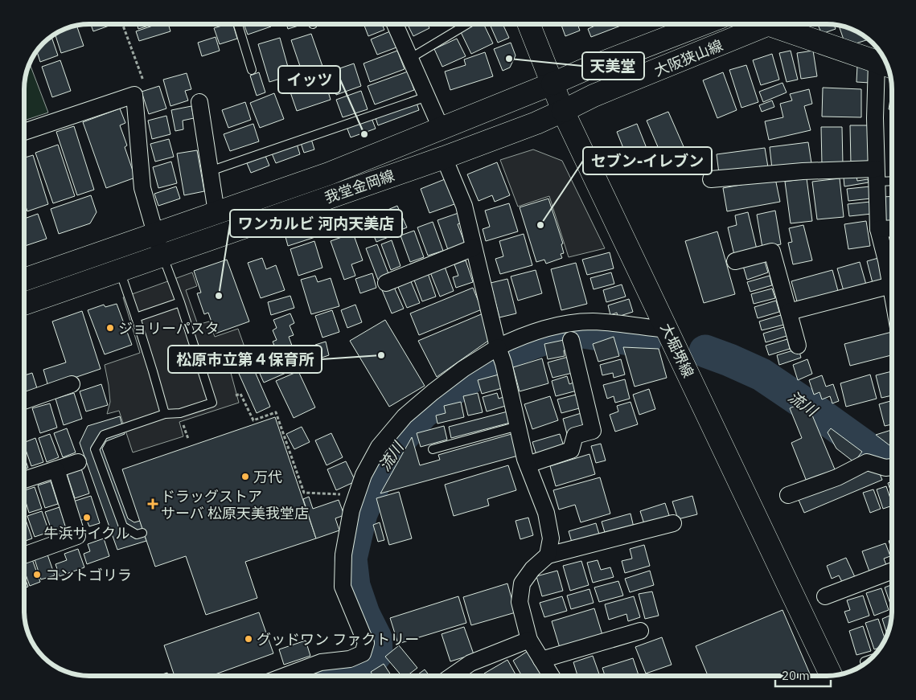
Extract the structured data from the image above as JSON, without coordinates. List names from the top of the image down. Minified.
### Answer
{"streets":{"main road":["大阪狭山線","我堂金岡線","大堀堺線"]},"crossings":[["大阪狭山線","我堂金岡線"],["大阪狭山線","大堀堺線"],["我堂金岡線","大堀堺線"]],"water":["流川"],"places":{"other":["天美堂","イッツ","セブン-イレブン","ワンカルビ 河内天美店","ジョリーパスタ","松原市立第４保育所","万代","牛浜サイクル","コントゴリラ","グッドワン ファクトリー"],"health":["ドラッグストア サーバ 松原天美我堂店"]},"scale_bar":"20 m"}
